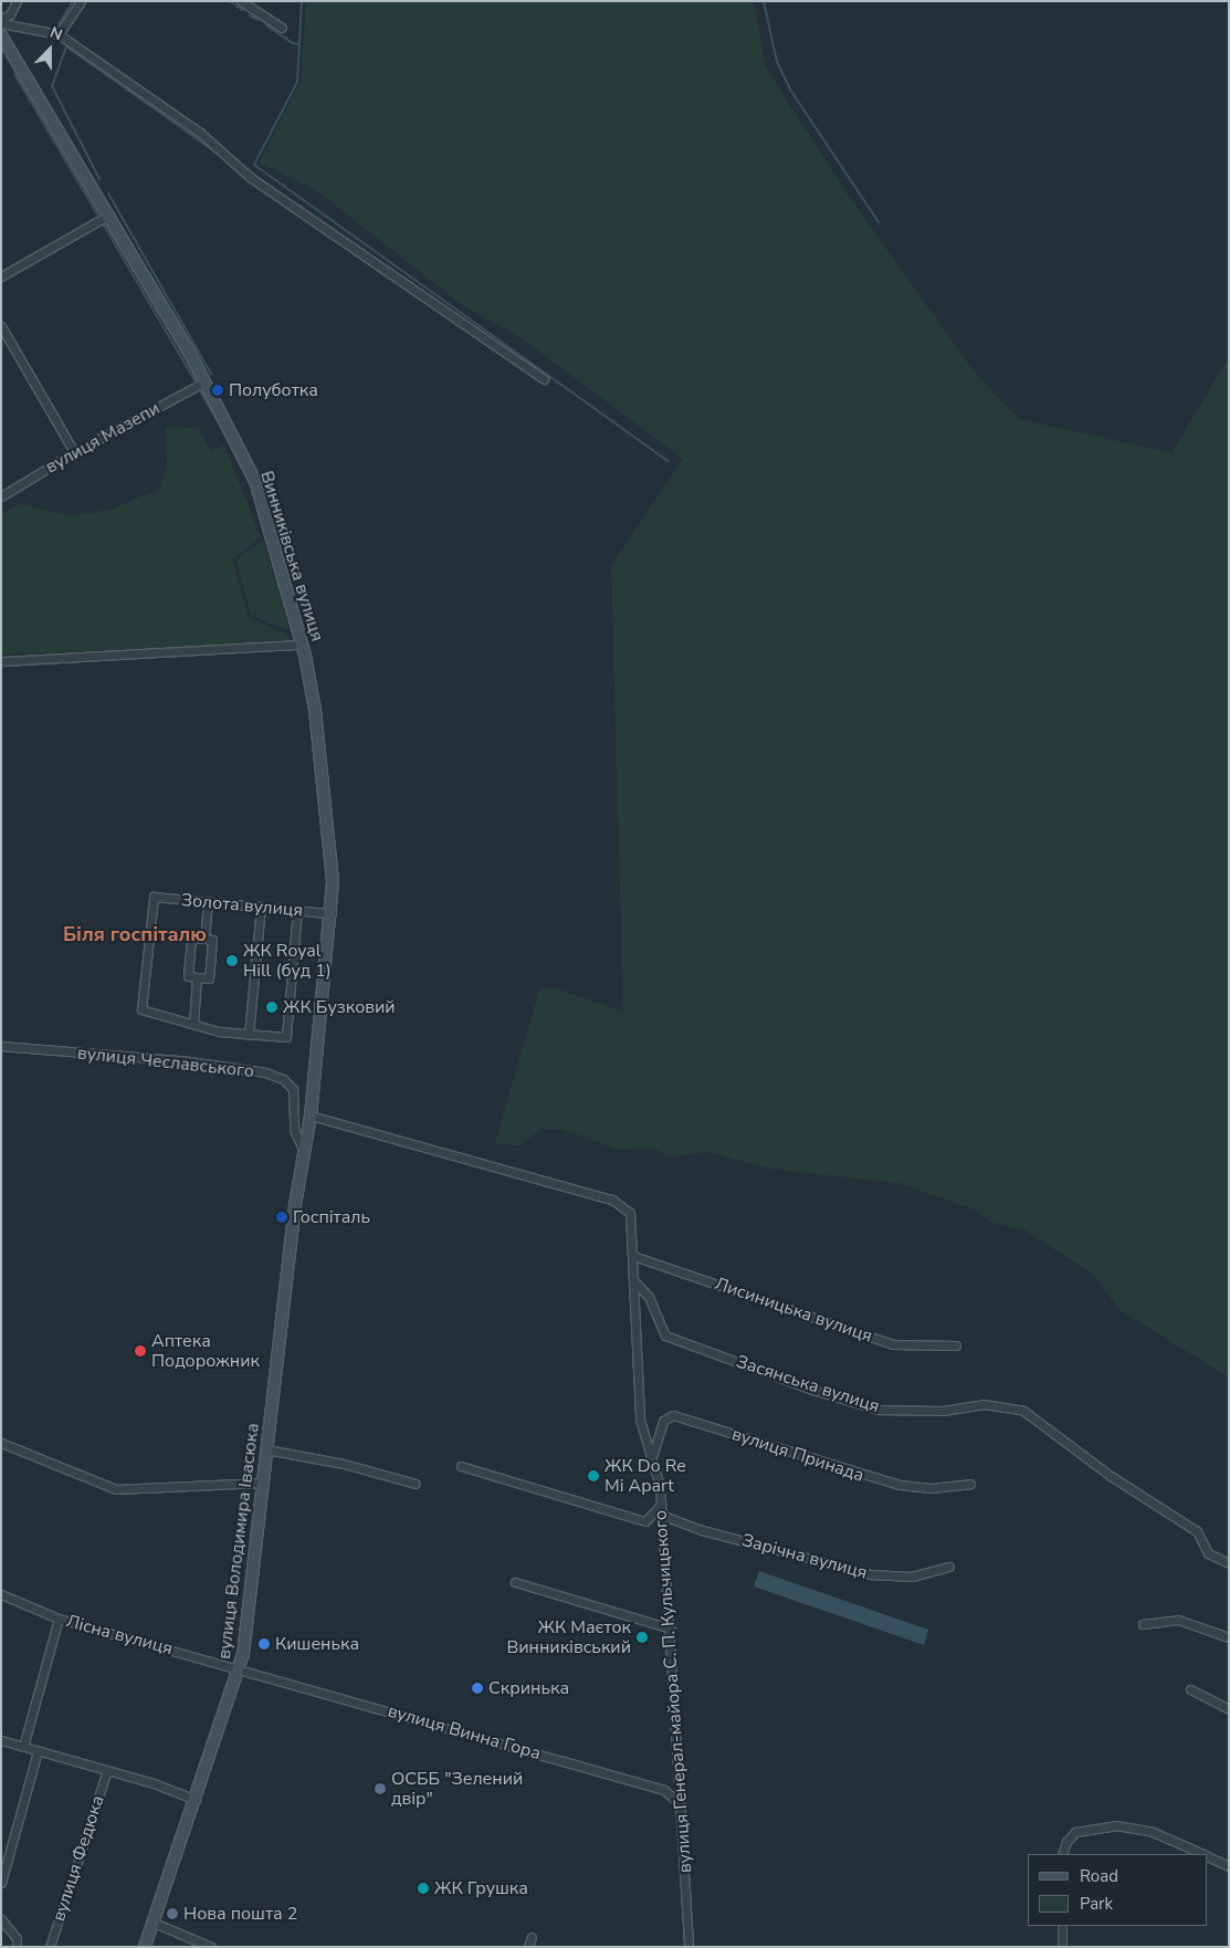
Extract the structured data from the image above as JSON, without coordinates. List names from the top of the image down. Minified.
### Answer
{"streets":{"main road":["Винниківська вулиця","вулиця Володимира Івасюка"],"street":["вулиця Мазепи","Золота вулиця","вулиця Чеславського","Лисиницька вулиця","Засянська вулиця","вулиця Принада","Зарічна вулиця","Лісна вулиця","вулиця Генерал-майора С. П. Кульчицького","вулиця Винна Гора","вулиця Федюка"]},"crossings":[["вулиця Мазепи","Винниківська вулиця"],["Винниківська вулиця","Золота вулиця"],["Винниківська вулиця","вулиця Володимира Івасюка"],["Винниківська вулиця","вулиця Генерал-майора С. П. Кульчицького"],["вулиця Чеславського","вулиця Володимира Івасюка"],["Лисиницька вулиця","вулиця Генерал-майора С. П. Кульчицького"],["Засянська вулиця","вулиця Генерал-майора С. П. Кульчицького"],["вулиця Принада","вулиця Генерал-майора С. П. Кульчицького"],["вулиця Володимира Івасюка","Лісна вулиця"],["вулиця Володимира Івасюка","вулиця Генерал-майора С. П. Кульчицького"],["вулиця Володимира Івасюка","вулиця Винна Гора"],["Зарічна вулиця","вулиця Генерал-майора С. П. Кульчицького"],["Лісна вулиця","вулиця Винна Гора"],["вулиця Генерал-майора С. П. Кульчицького","вулиця Винна Гора"]],"districts":["Біля госпіталю"],"places":["Полуботка","ЖК Royal Hill (буд 1)","ЖК Бузковий","Госпіталь","Аптека Подорожник","ЖК Do Re Mi Apart","ЖК Маєток Винниківський","Кишенька","Скринька","ОСББ \"Зелений двір\"","ЖК Грушка","Нова пошта 2"],"legend":["Road","Park"],"north":"top"}
